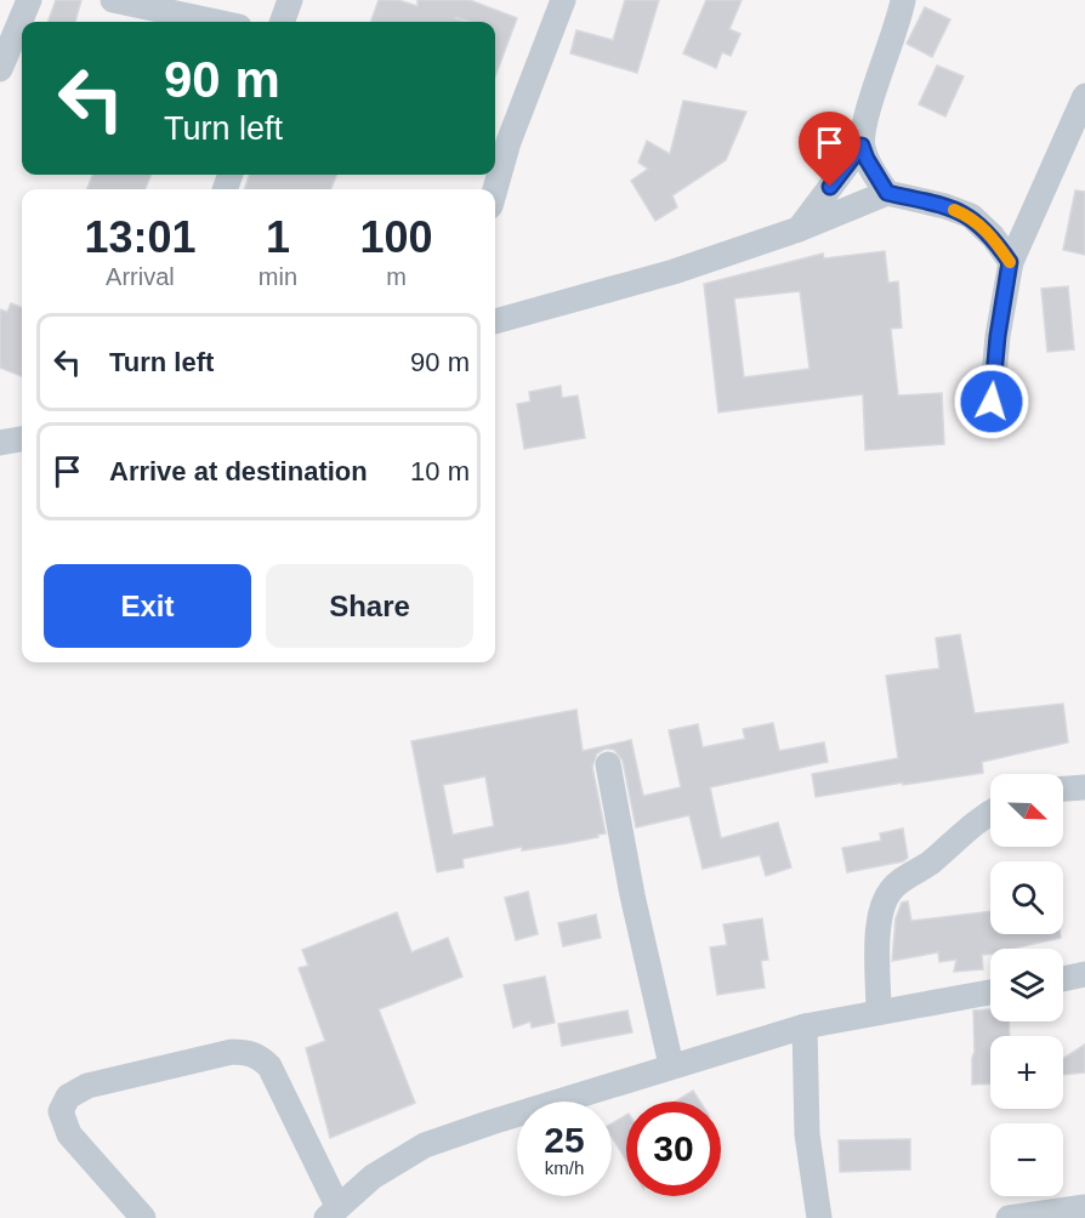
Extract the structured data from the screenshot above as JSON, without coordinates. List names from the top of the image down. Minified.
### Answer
{"north":"bottom right","page":{"turn":["90 m","Turn left"],"eta":["13:01","Arrival","1","min","100","m"],"list":[{"name":"Turn left","value":"90 m"},{"name":"Arrive at destination","value":"10 m"}],"buttons":["Exit","Share"],"map_buttons":["+","−"],"speed":"25 km/h","limit":"30"}}
